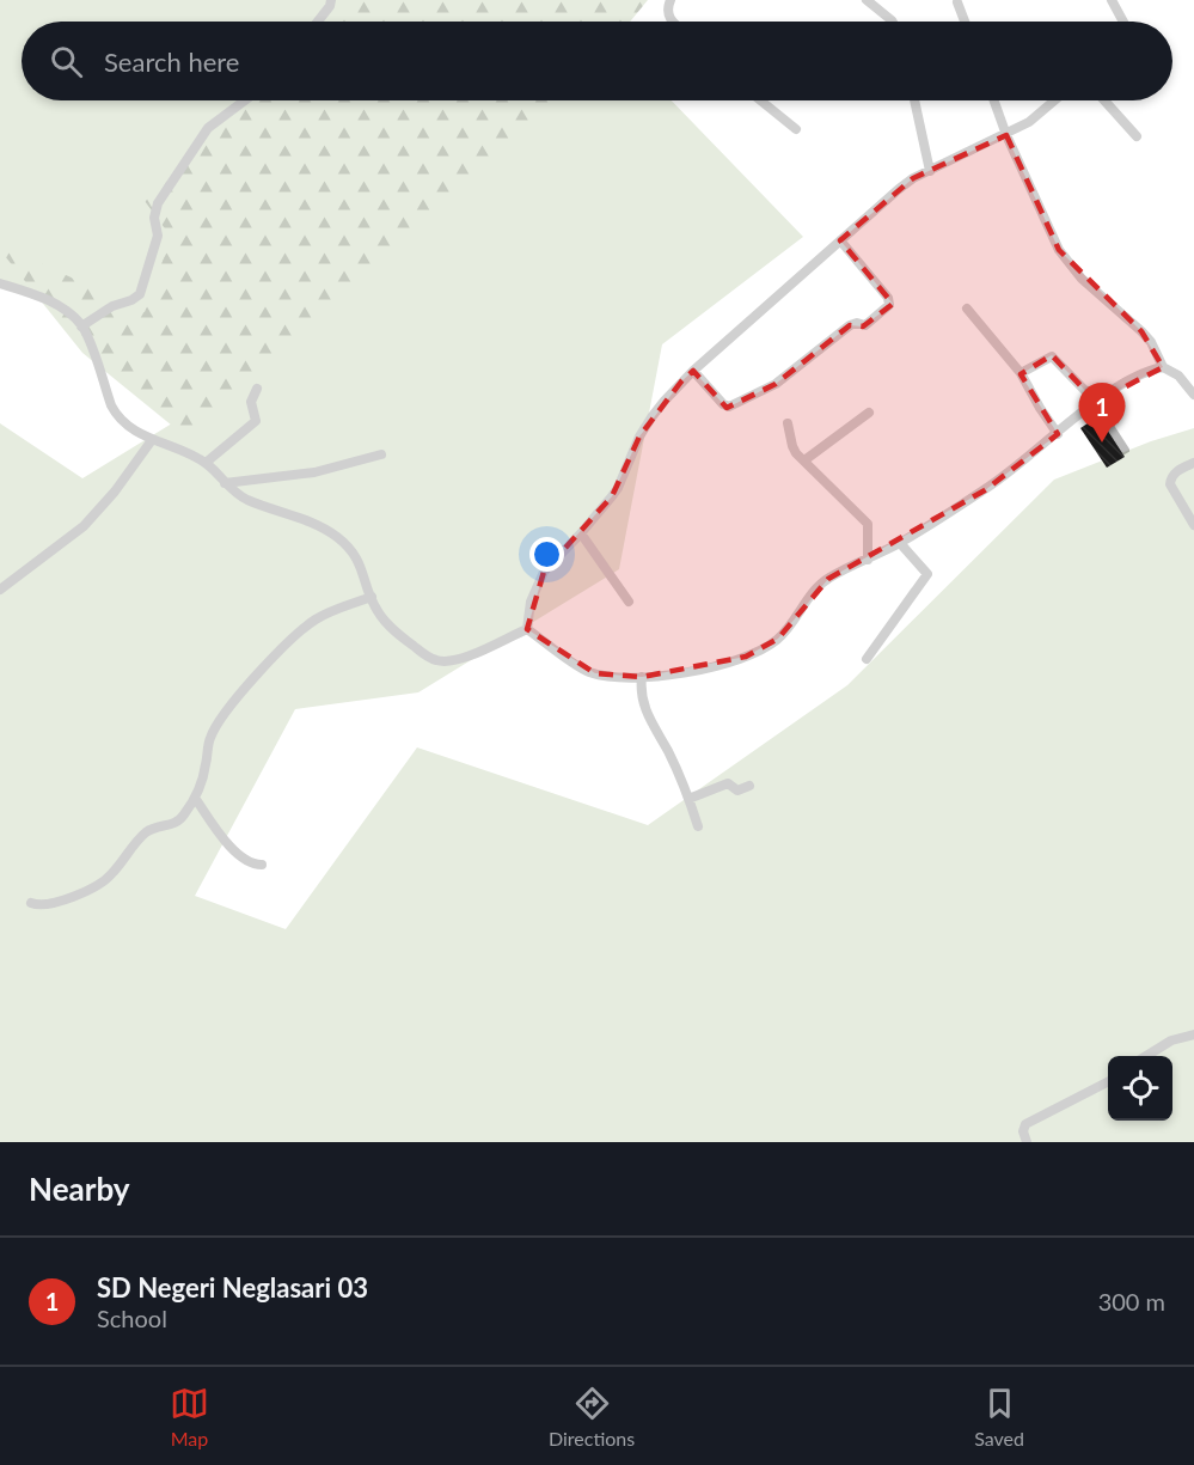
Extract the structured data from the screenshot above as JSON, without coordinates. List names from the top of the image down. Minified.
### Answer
{"page":{"search":"Search here","pins":"1","heading":"Nearby","list":[{"mark":"1","name":"SD Negeri Neglasari 03","note":"School","value":"300 m"}],"nav":["Map","Directions","Saved"]}}
